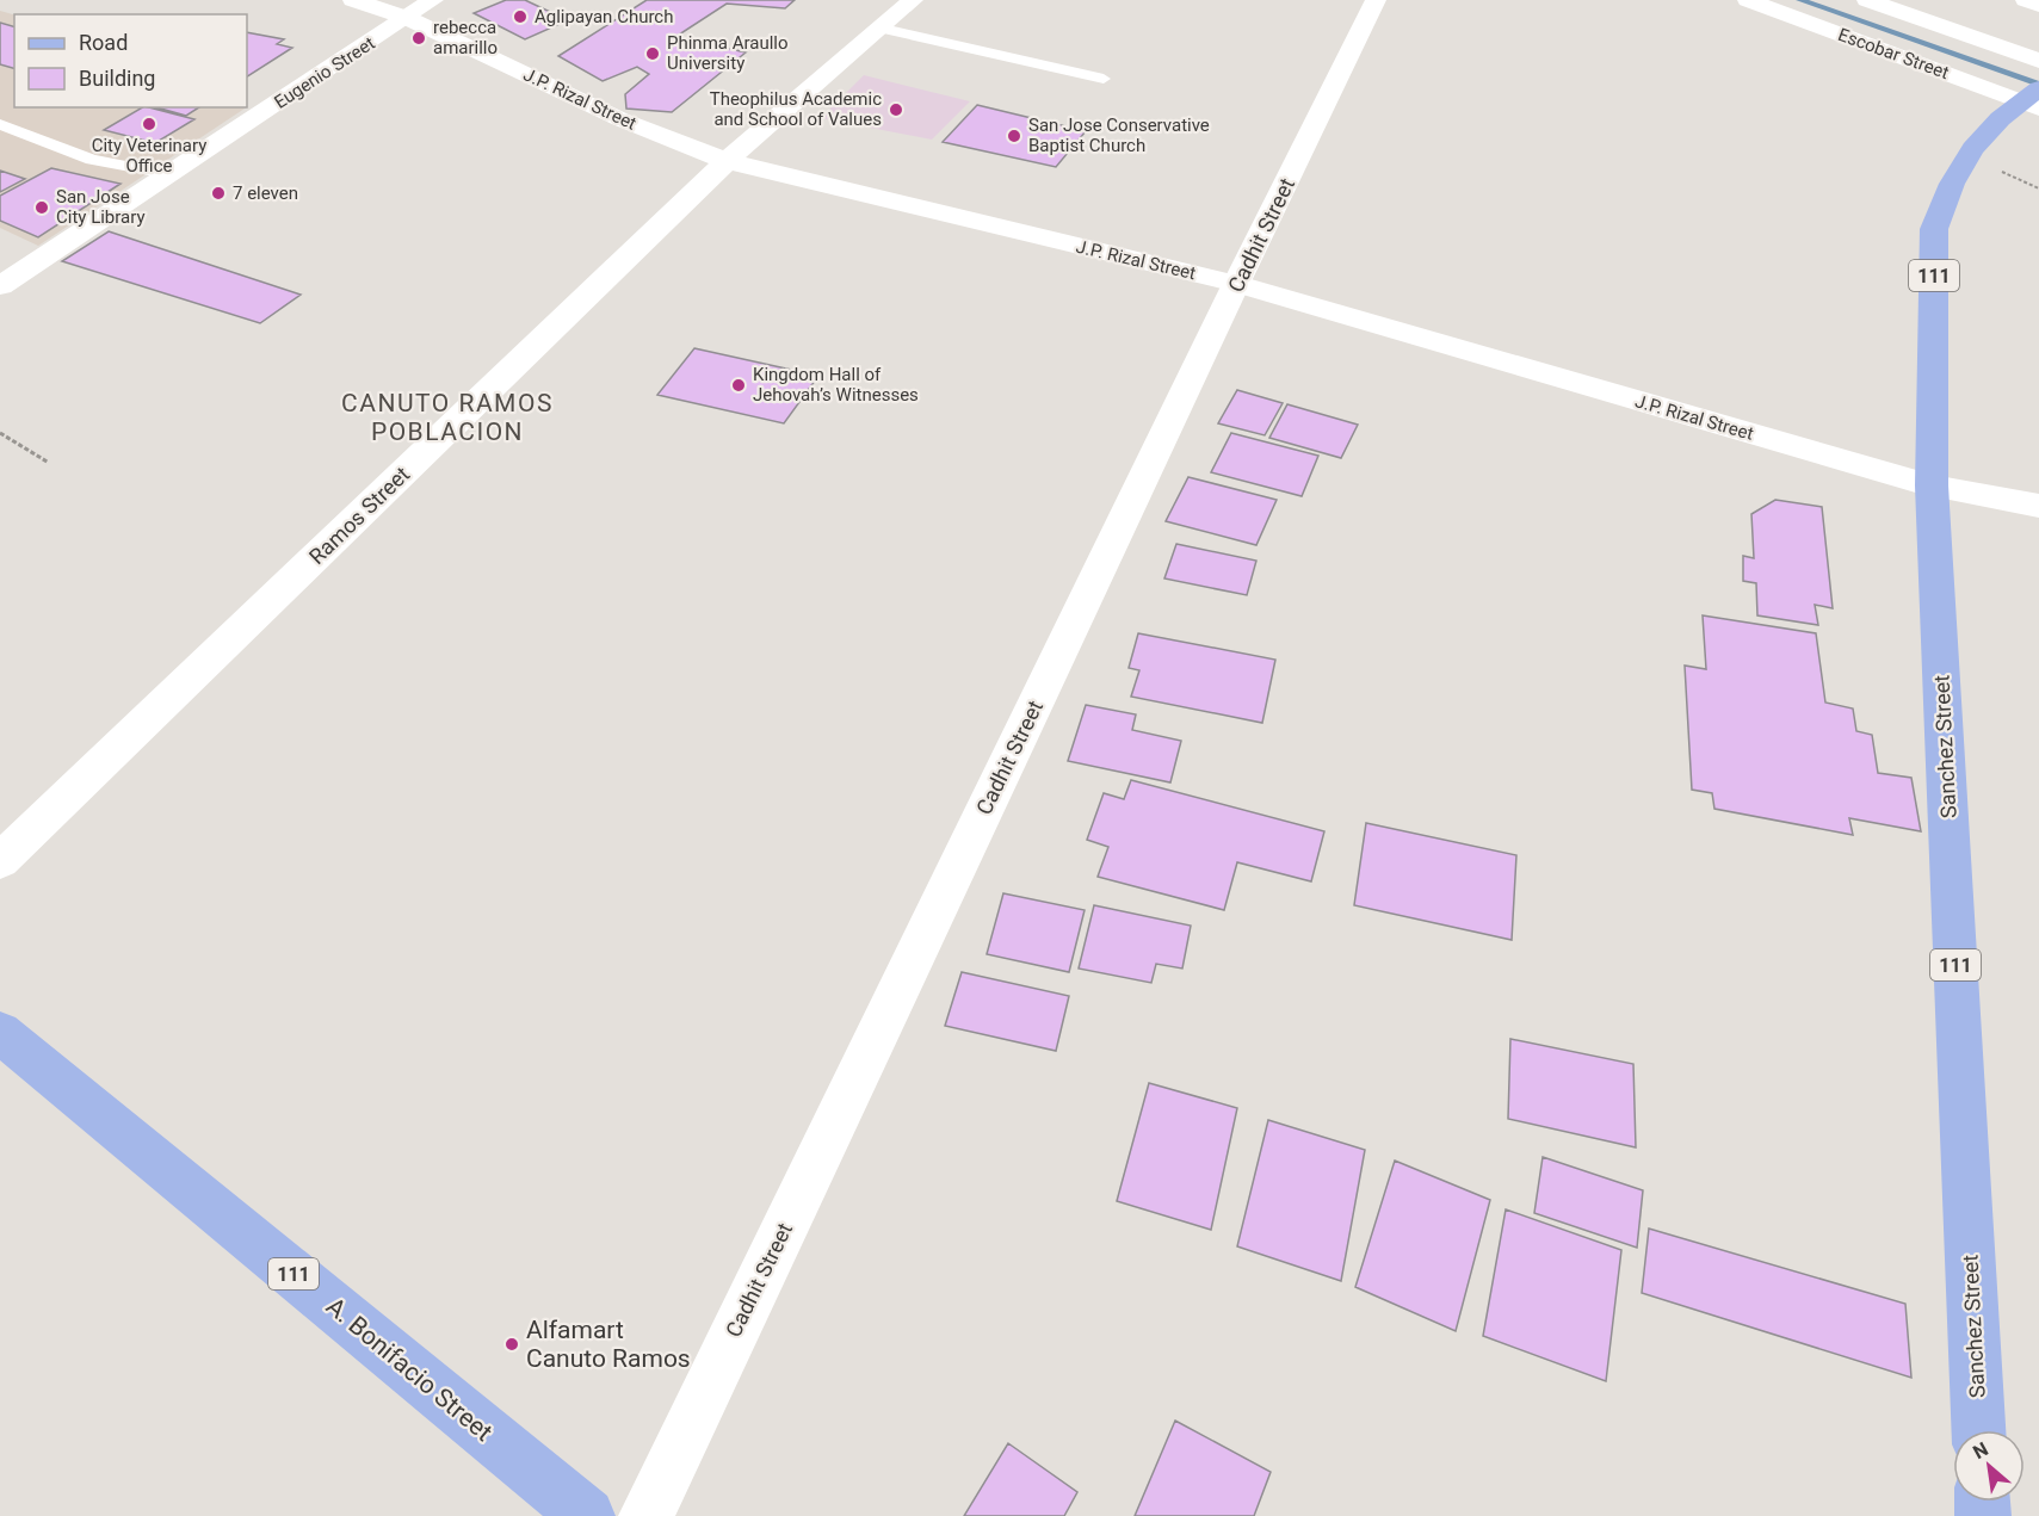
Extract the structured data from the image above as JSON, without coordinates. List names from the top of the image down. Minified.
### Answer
{"streets":{"main road":["111","Sanchez Street","A. Bonifacio Street"],"street":["Escobar Street","Eugenio Street","J.P. Rizal Street","Cadhit Street","Ramos Street"]},"crossings":[["Escobar Street","Sanchez Street"],["Eugenio Street","J.P. Rizal Street"],["J.P. Rizal Street","Cadhit Street"],["J.P. Rizal Street","Ramos Street"],["J.P. Rizal Street","Sanchez Street"]],"districts":["CANUTO RAMOS POBLACION"],"places":["Aglipayan Church","rebecca amarillo","Phinma Araullo University","Theophilus Academic and School of Values","City Veterinary Office","San Jose Conservative Baptist Church","7 eleven","San Jose City Library","Kingdom Hall of Jehovah’s Witnesses","Alfamart Canuto Ramos"],"legend":["Road","Building"],"north":"top left"}
